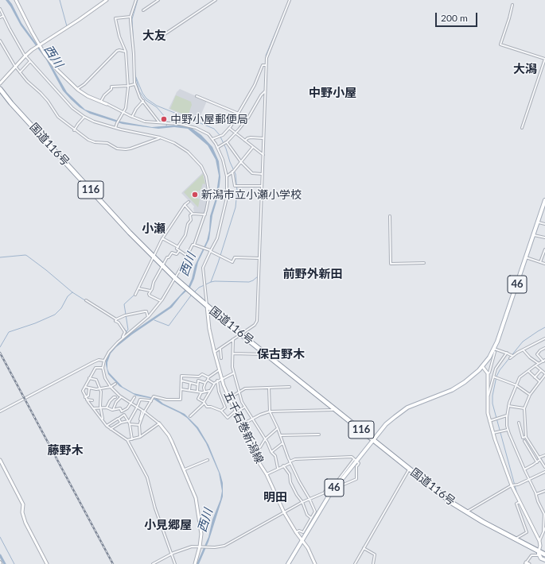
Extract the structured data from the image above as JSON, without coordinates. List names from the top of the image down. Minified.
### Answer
{"streets":{"highway":["国道116号","116"],"main road":["46"],"street":["五千石巻新潟線"]},"crossings":[["国道116号","46"],["国道116号","五千石巻新潟線"],["46","五千石巻新潟線"]],"districts":["大友","大潟","中野小屋","小瀬","前野外新田","保古野木","藤野木","明田","小見郷屋"],"water":["西川"],"places":["中野小屋郵便局","新潟市立小瀬小学校"],"scale_bar":"200 m"}
